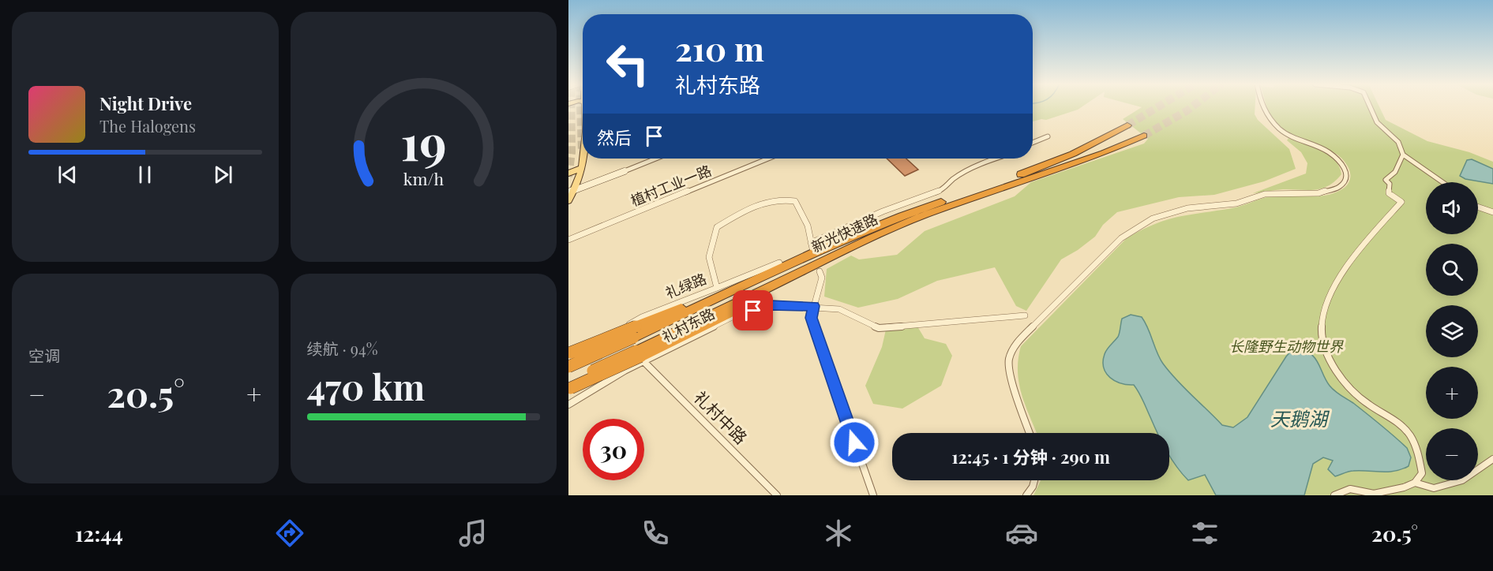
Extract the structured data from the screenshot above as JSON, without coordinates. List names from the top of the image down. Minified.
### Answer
{"streets":{"highway":["新光快速路"],"street":["植村工业一路","礼绿路","礼村东路","礼村中路"]},"crossings":[["新光快速路","礼村东路"],["新光快速路","礼村中路"],["礼绿路","礼村东路"],["礼村东路","礼村中路"]],"water":["天鹅湖"],"parks":["长隆野生动物世界"],"page":{"turn":["210 m","礼村东路"],"song":["Night Drive","The Halogens"],"then":"然后","map_buttons":["+","−"],"tile":["空调",["续航 · 94%","470 km"]],"heat":["−","20.5°","+"],"limit":"30","trip":"12:45 · 1 分钟 · 290 m","tabs":["12:44","20.5°"],"gauge":["19","km/h"]}}
